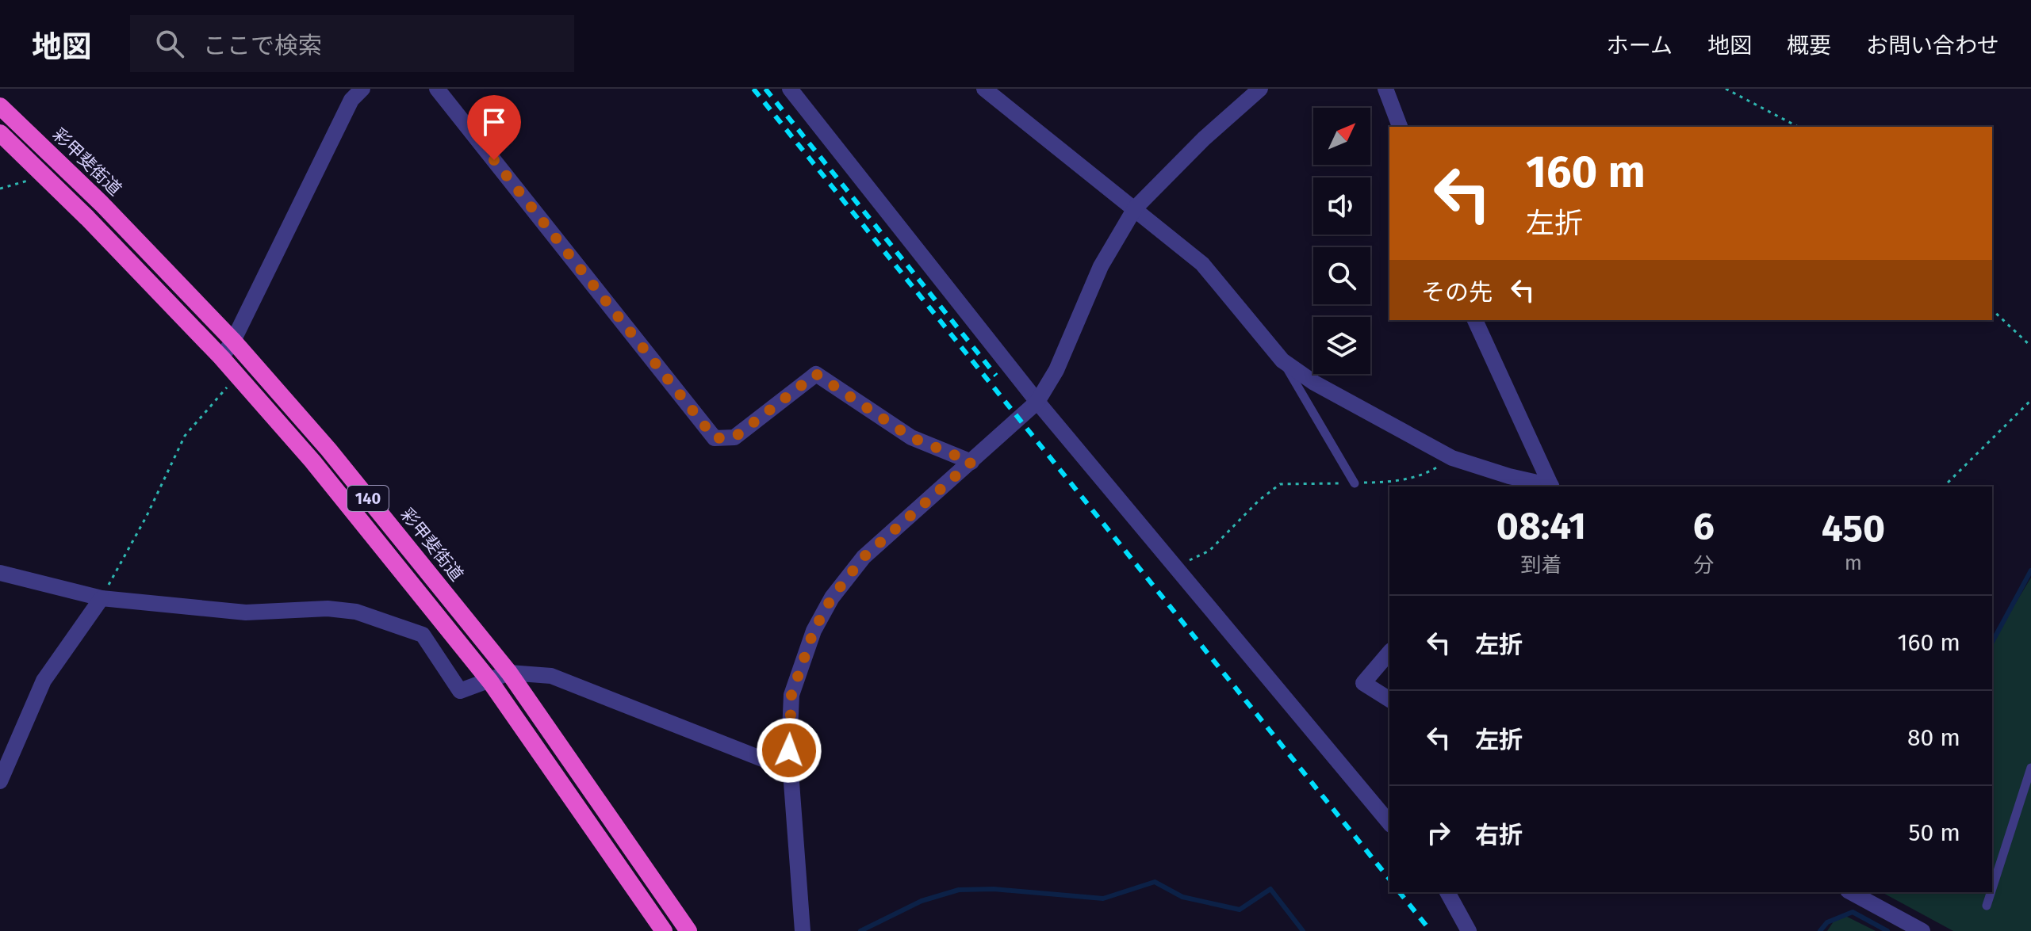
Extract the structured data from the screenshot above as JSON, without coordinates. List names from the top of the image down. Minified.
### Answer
{"streets":{"highway":["彩甲斐街道","140"]},"north":"top right","page":{"header":"地図","search":"ここで検索","nav":["ホーム","地図","概要","お問い合わせ"],"turn":["160 m","左折"],"then":"その先","eta":["08:41","到着","6","分","450","m"],"list":[{"name":"左折","value":"160 m"},{"name":"左折","value":"80 m"},{"name":"右折","value":"50 m"}]}}
